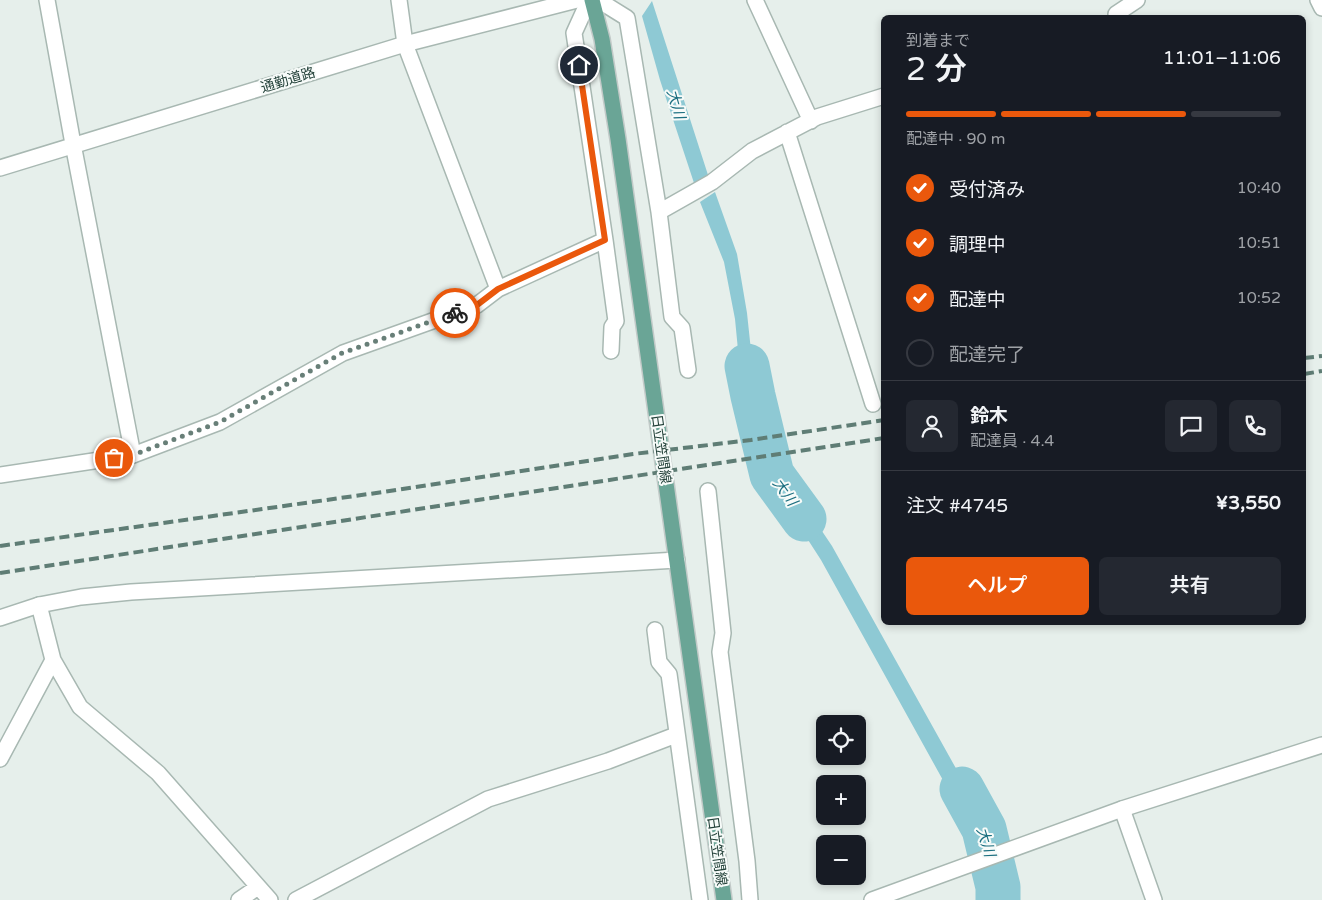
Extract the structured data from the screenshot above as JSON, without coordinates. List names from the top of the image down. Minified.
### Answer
{"streets":{"main road":["日立笠間線"],"street":["通勤道路"]},"water":["大川"],"page":{"heading":["2 分","到着まで","11:01–11:06"],"panel":["鈴木","配達員 · 4.4","注文 #4745","¥3,550"],"bar":"配達中 · 90 m","list":[["受付済み","10:40"],["調理中","10:51"],["配達中","10:52"],"配達完了"],"buttons":["ヘルプ","共有"],"map_buttons":["+","−"]}}
